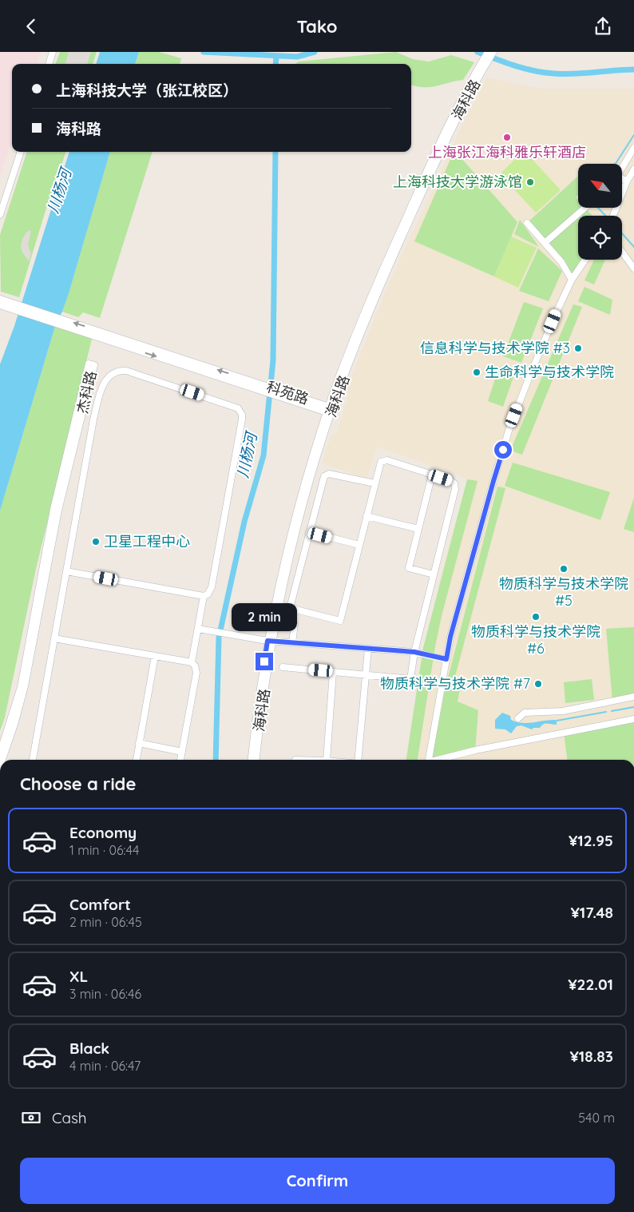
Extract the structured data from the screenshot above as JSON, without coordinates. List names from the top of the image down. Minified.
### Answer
{"streets":{"street":["海科路","杰科路","科苑路"]},"crossings":[["海科路","科苑路"]],"water":["川杨河"],"places":["上海张江海科雅乐轩酒店","上海科技大学游泳馆","信息科学与技术学院 #3","生命科学与技术学院","卫星工程中心","物质科学与技术学院 #5","物质科学与技术学院 #6","物质科学与技术学院 #7"],"north":"top left","page":{"header":"Tako","banner":["上海科技大学（张江校区）","海科路"],"bubble":"2 min","heading":"Choose a ride","list":[{"name":"Economy","note":"1 min · 06:44","value":"¥12.95"},{"name":"Comfort","note":"2 min · 06:45","value":"¥17.48"},{"name":"XL","note":"3 min · 06:46","value":"¥22.01"},{"name":"Black","note":"4 min · 06:47","value":"¥18.83"}],"pay":["Cash","540 m"],"buttons":"Confirm"}}
